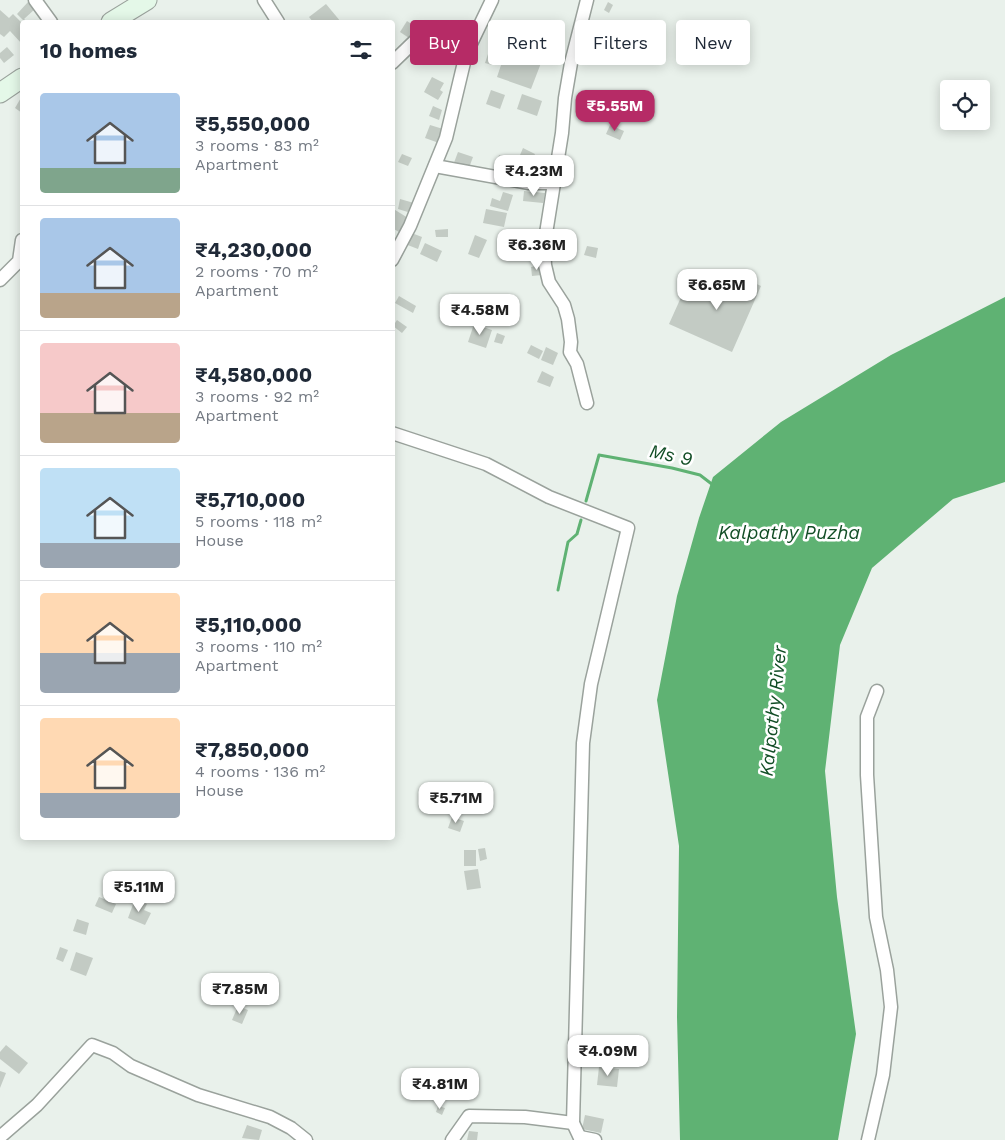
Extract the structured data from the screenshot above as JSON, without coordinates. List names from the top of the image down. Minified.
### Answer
{"water":["Ms 9","Kalpathy Puzha","Kalpathy River"],"page":{"chip":["Buy","Rent","Filters","New"],"heading":"10 homes","list":[{"name":"₹5,550,000","note":"3 rooms · 83 m² · Apartment"},{"name":"₹4,230,000","note":"2 rooms · 70 m² · Apartment"},{"name":"₹4,580,000","note":"3 rooms · 92 m² · Apartment"},{"name":"₹5,710,000","note":"5 rooms · 118 m² · House"},{"name":"₹5,110,000","note":"3 rooms · 110 m² · Apartment"},{"name":"₹7,850,000","note":"4 rooms · 136 m² · House"}],"price":["₹5.55M","₹4.23M","₹6.36M","₹6.65M","₹4.58M","₹5.71M","₹5.11M","₹7.85M","₹4.09M","₹4.81M"]}}
